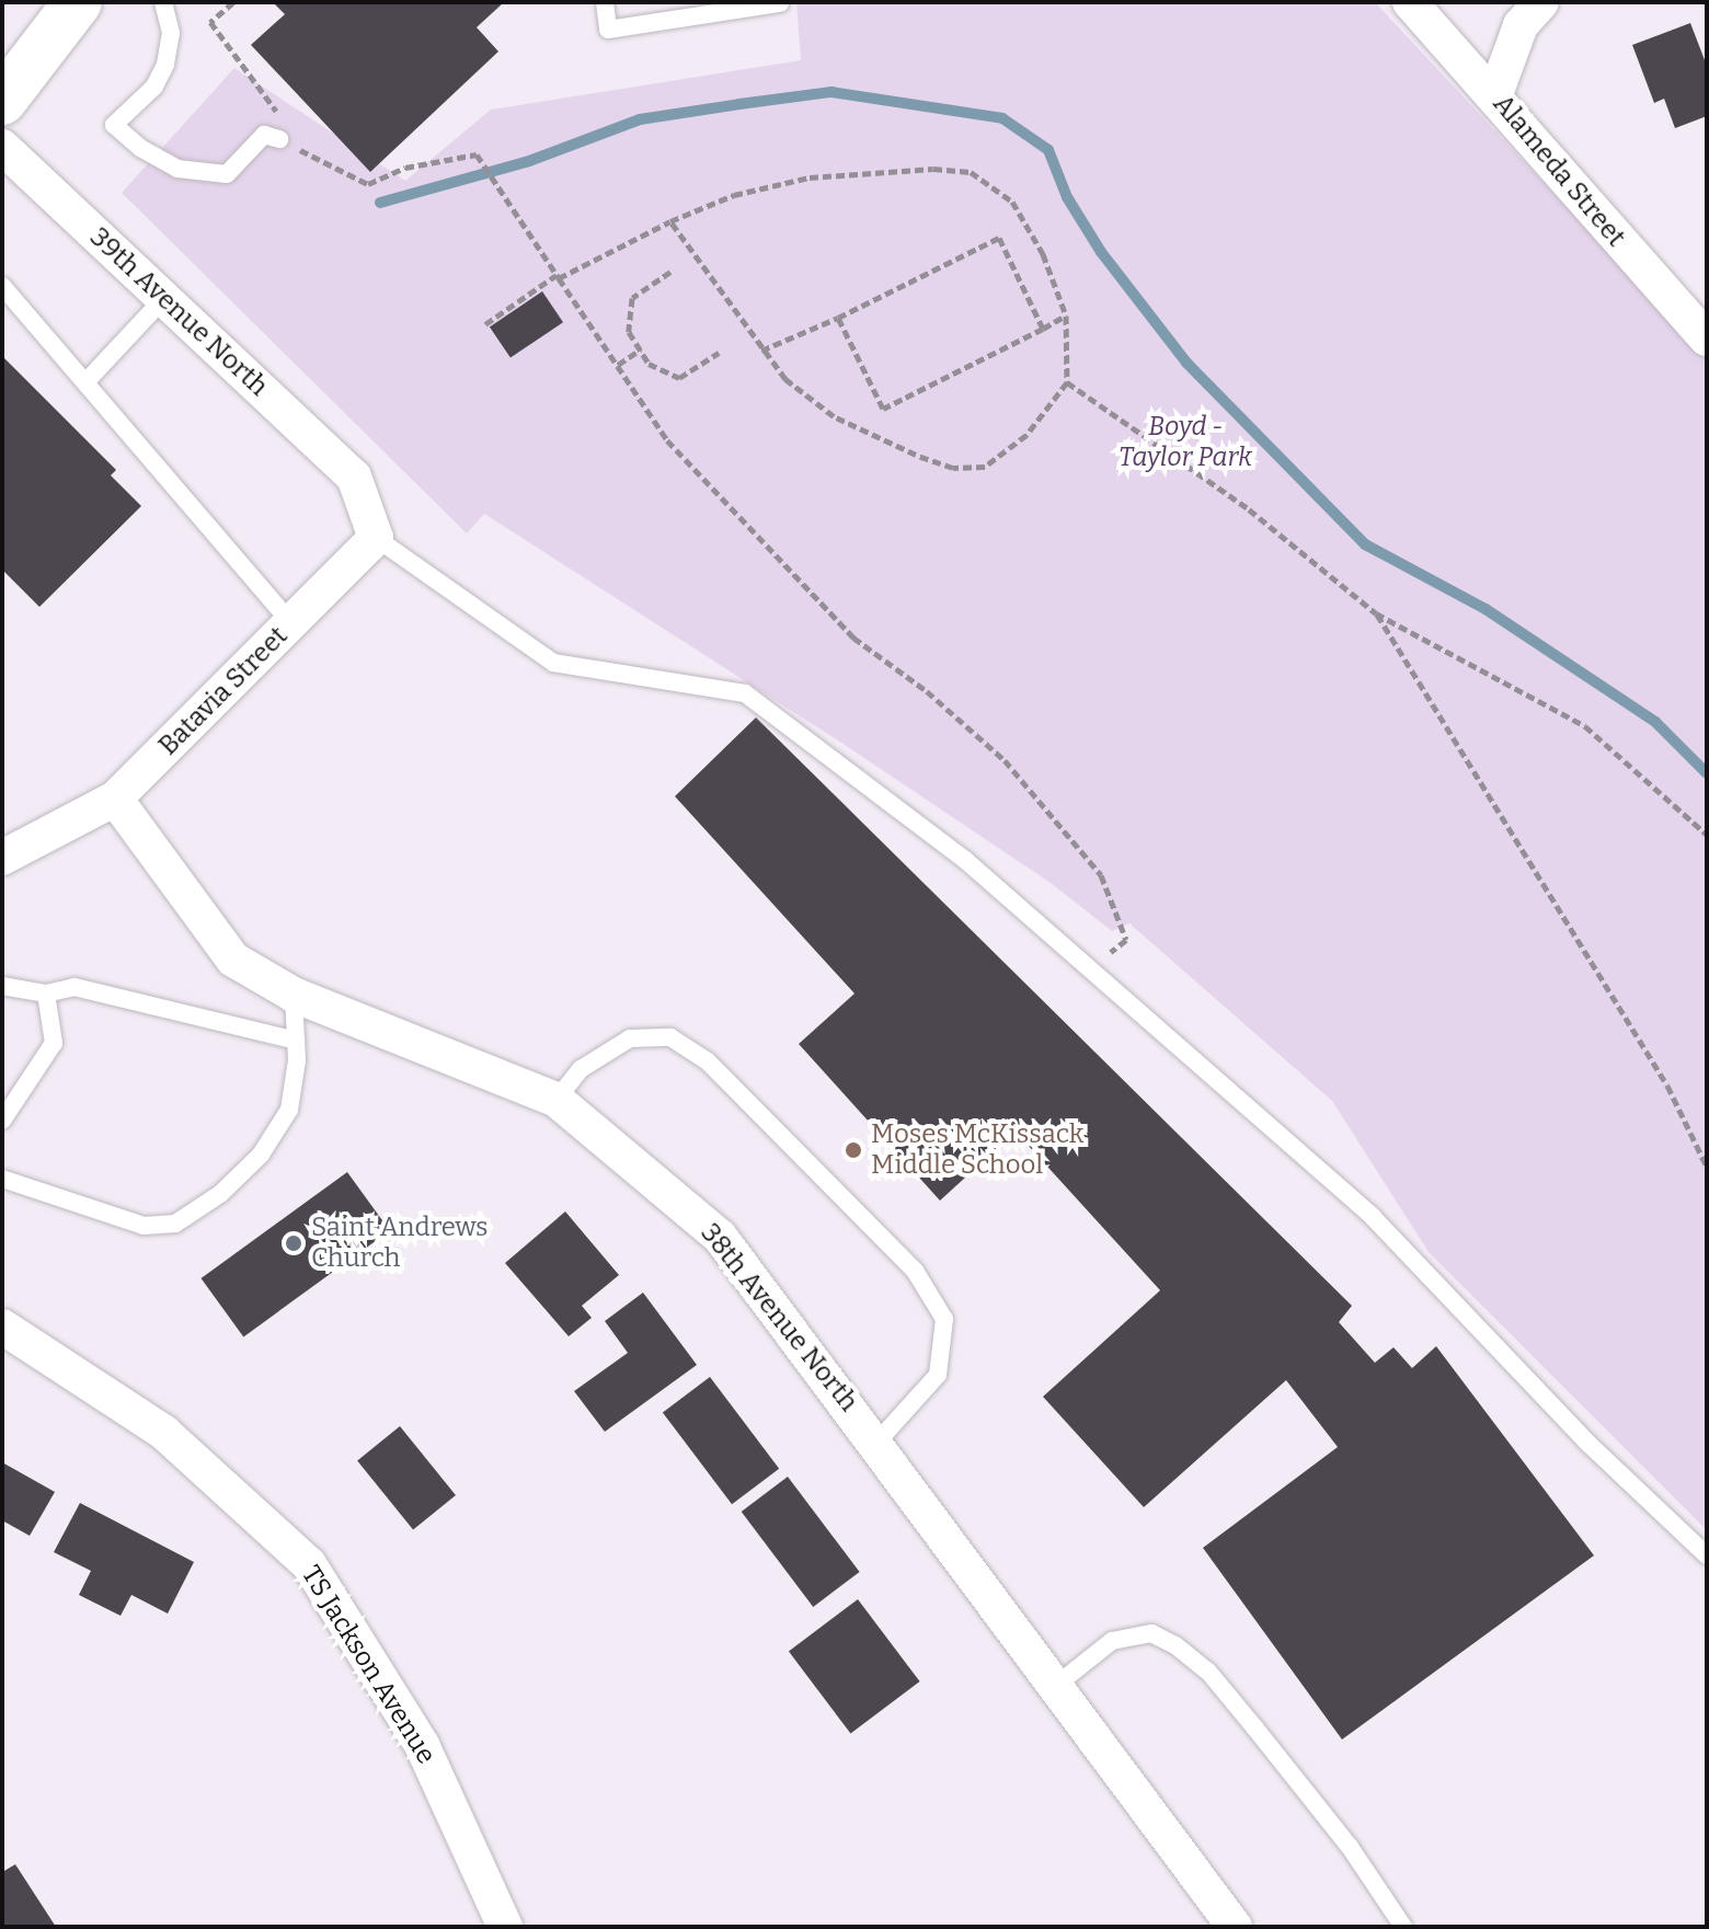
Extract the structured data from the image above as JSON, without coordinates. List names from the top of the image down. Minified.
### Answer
{"streets":{"street":["Alameda Street","39th Avenue North","Batavia Street","38th Avenue North","TS Jackson Avenue"]},"crossings":[["39th Avenue North","Batavia Street"],["Batavia Street","38th Avenue North"]],"parks":["Boyd - Taylor Park"],"places":["Moses McKissack Middle School","Saint Andrews Church"]}
